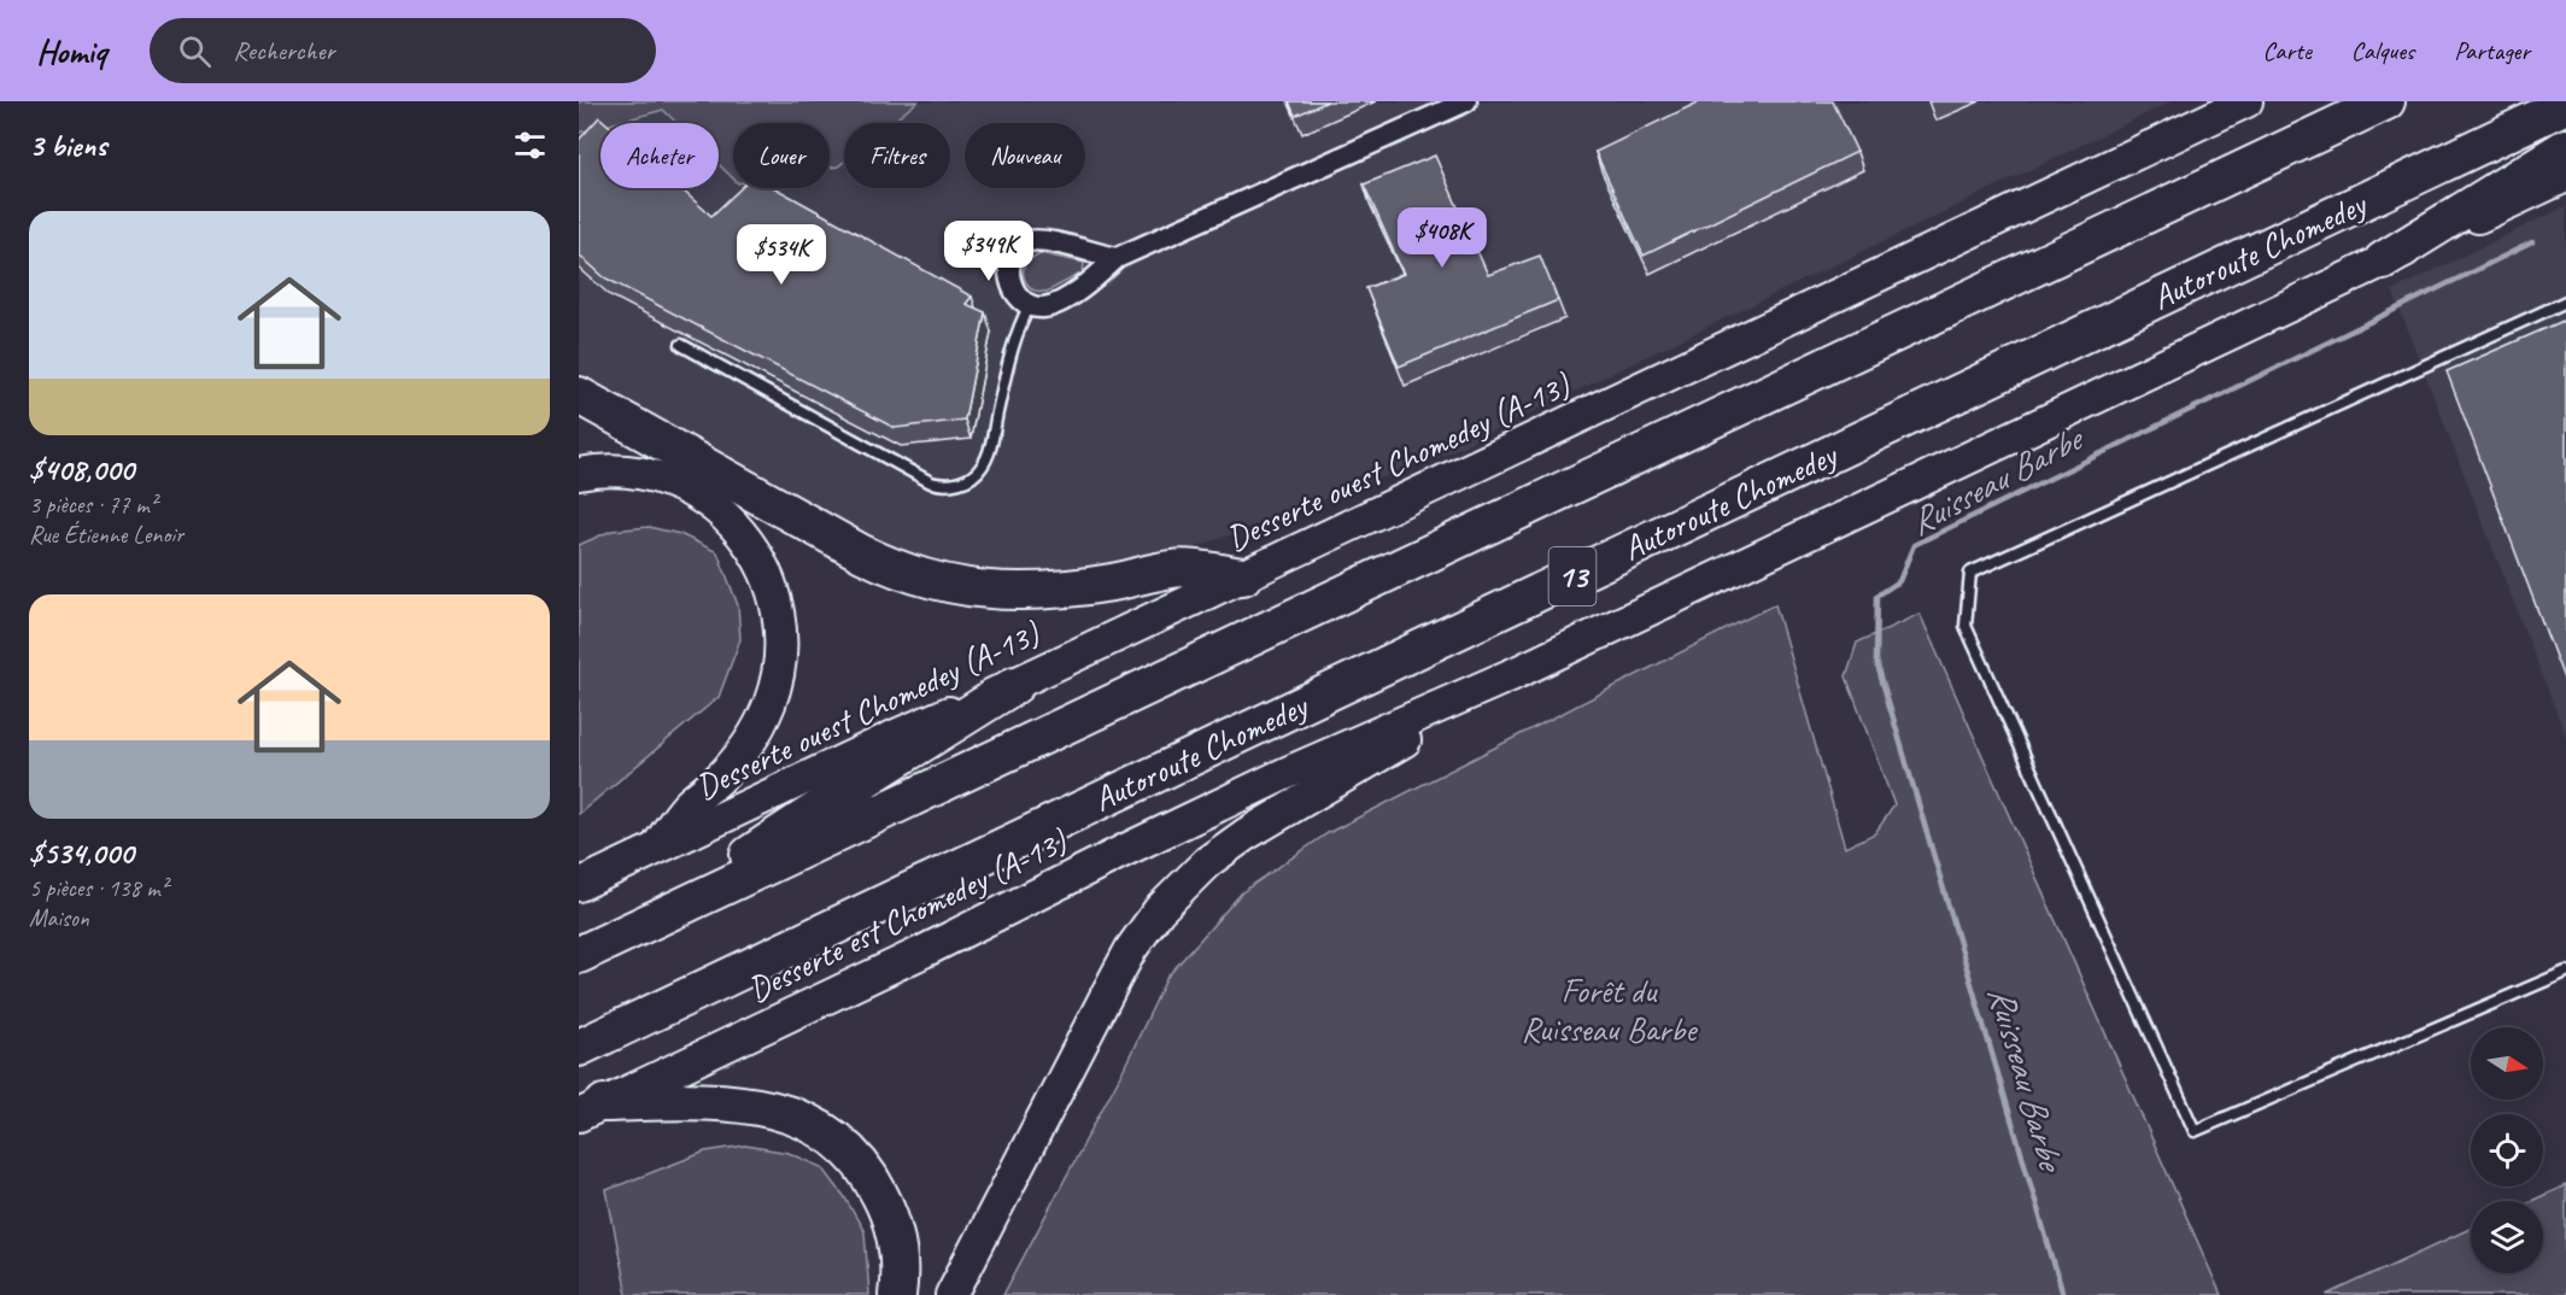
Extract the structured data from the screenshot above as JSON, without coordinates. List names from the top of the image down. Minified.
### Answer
{"streets":{"highway":["Autoroute Chomedey","13"],"main road":["Desserte ouest Chomedey (A-13)","Desserte est Chomedey (A-13)"]},"water":["Ruisseau Barbe"],"parks":["Forêt du Ruisseau Barbe"],"north":"right","page":{"header":"Homiq","search":"Rechercher","nav":["Carte","Calques","Partager"],"heading":"3 biens","chip":["Acheter","Louer","Filtres","Nouveau"],"list":[{"name":"$408,000","note":"3 pièces · 77 m² · Rue Étienne Lenoir"},{"name":"$534,000","note":"5 pièces · 138 m² · Maison"}],"price":["$408K","$349K","$534K"]}}
